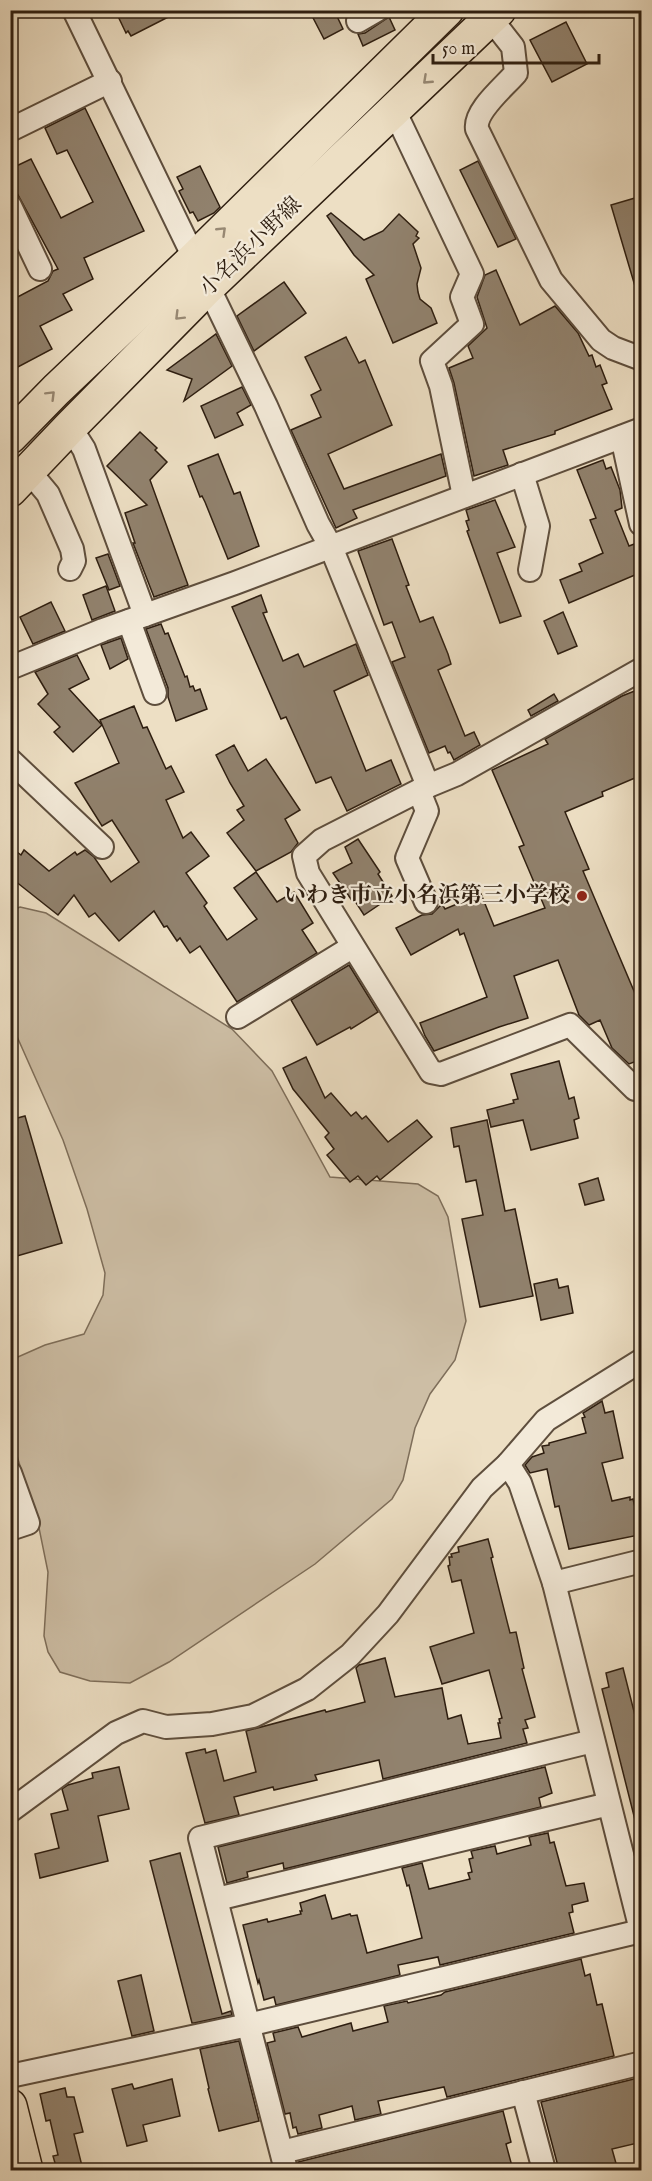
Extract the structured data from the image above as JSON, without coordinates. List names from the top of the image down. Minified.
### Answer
{"streets":{"main road":["小名浜小野線"]},"places":["いわき市立小名浜第三小学校"],"scale_bar":"50 m"}
